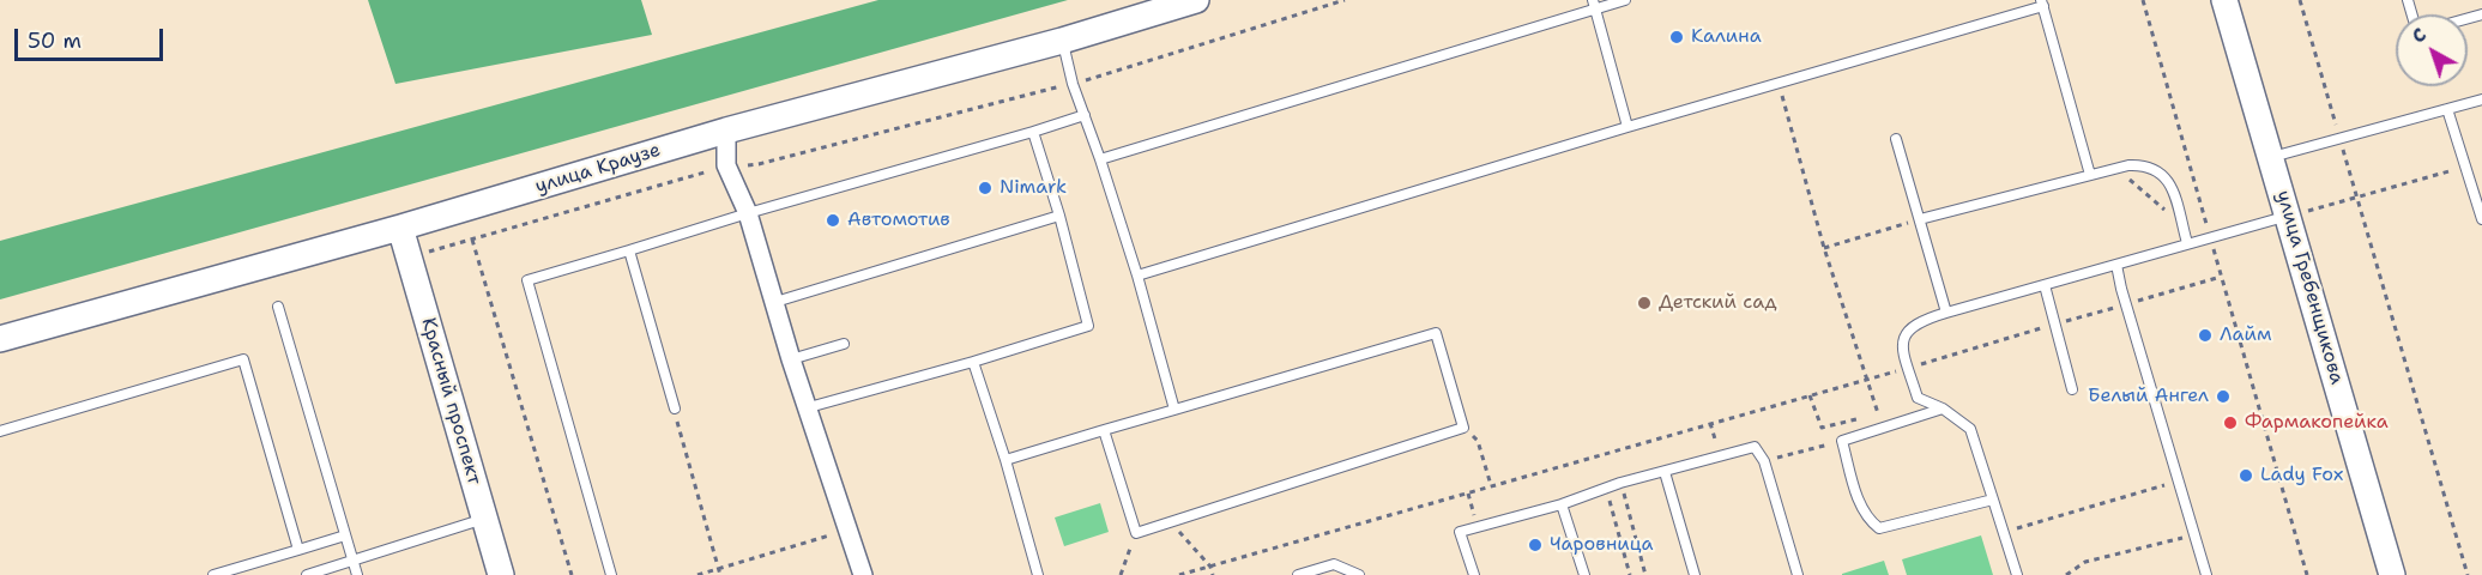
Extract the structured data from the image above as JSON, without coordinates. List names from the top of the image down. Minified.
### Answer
{"streets":{"main road":["улица Краузе","улица Гребенщикова","Красный проспект"]},"crossings":[["улица Краузе","Красный проспект"]],"places":["Калина","Nimark","Автомотив","Детский сад","Лайм","Белый Ангел","Фармакопейка","Lady Fox","Чаровница"],"scale_bar":"50 m","north":"top left"}
